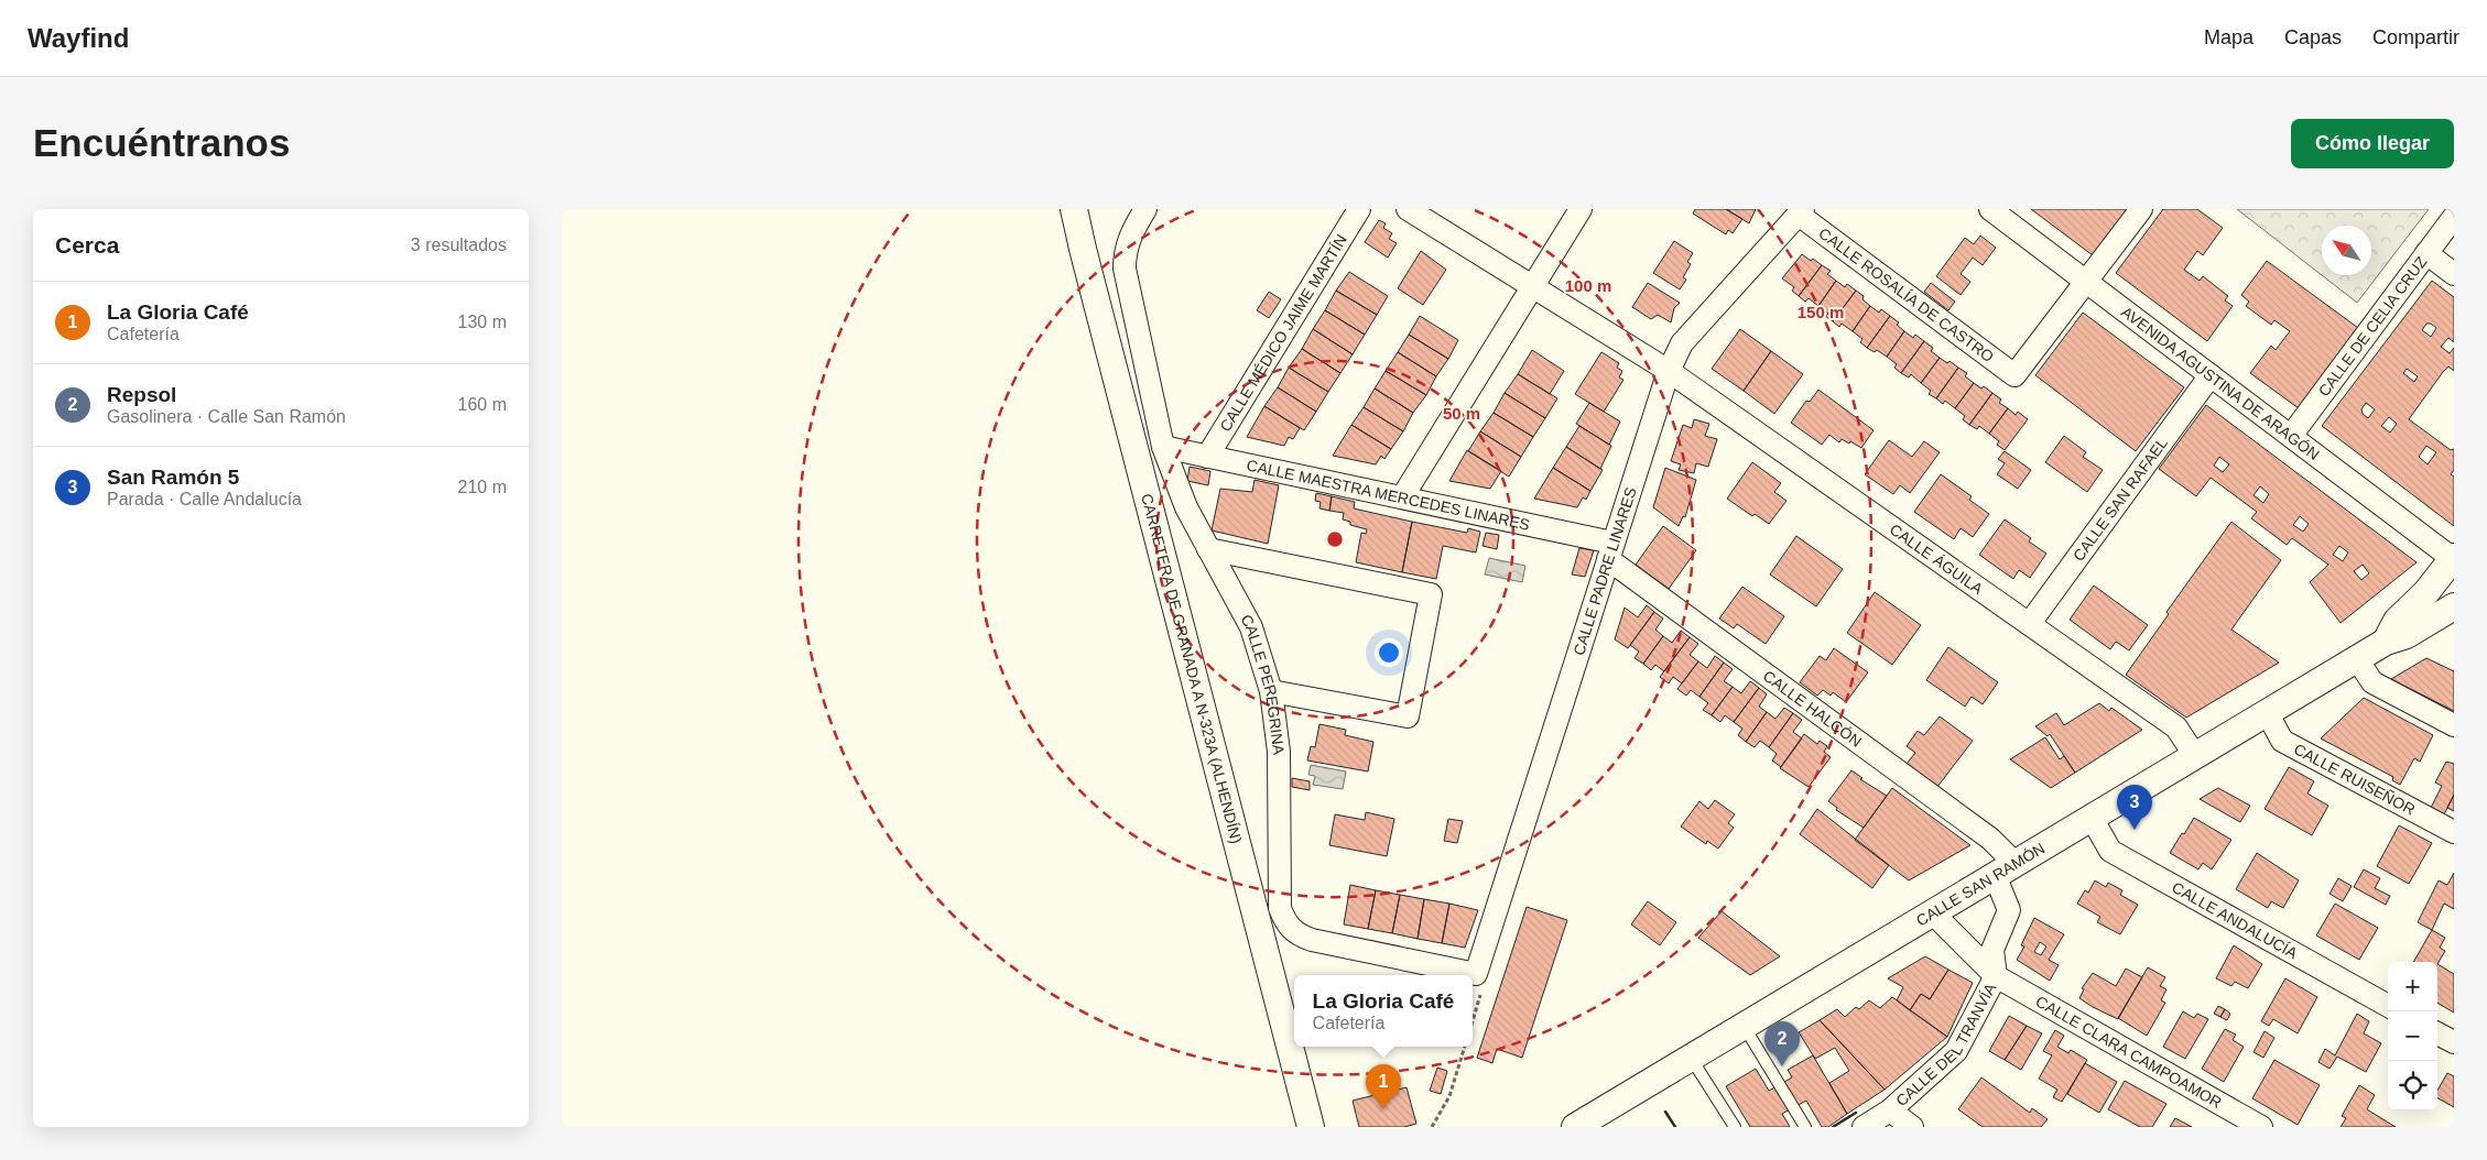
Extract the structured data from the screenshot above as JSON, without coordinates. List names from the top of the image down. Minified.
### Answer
{"streets":{"street":["CALLE ROSALÍA DE CASTRO","CALLE DE CELIA CRUZ","CALLE MÉDICO JAIME MARTÍN","AVENIDA AGUSTINA DE ARAGÓN","CALLE MAESTRA MERCEDES LINARES","CALLE SAN RAFAEL","CALLE ÁGUILA","CALLE PADRE LINARES","CARRETERA DE GRANADA A N-323A (ALHENDÍN)","CALLE PEREGRINA","CALLE HALCÓN","CALLE RUISEÑOR","CALLE SAN RAMÓN","CALLE ANDALUCÍA","CALLE DEL TRANVÍA","CALLE CLARA CAMPOAMOR"]},"crossings":[["CALLE ROSALÍA DE CASTRO","AVENIDA AGUSTINA DE ARAGÓN"],["CALLE ROSALÍA DE CASTRO","CALLE PADRE LINARES"],["CALLE DE CELIA CRUZ","AVENIDA AGUSTINA DE ARAGÓN"],["CALLE MÉDICO JAIME MARTÍN","CALLE MAESTRA MERCEDES LINARES"],["AVENIDA AGUSTINA DE ARAGÓN","CALLE SAN RAFAEL"],["AVENIDA AGUSTINA DE ARAGÓN","CALLE SAN RAMÓN"],["CALLE MAESTRA MERCEDES LINARES","CALLE PADRE LINARES"],["CALLE MAESTRA MERCEDES LINARES","CALLE PEREGRINA"],["CALLE MAESTRA MERCEDES LINARES","CALLE HALCÓN"],["CALLE SAN RAFAEL","CALLE ÁGUILA"],["CALLE ÁGUILA","CALLE PADRE LINARES"],["CALLE ÁGUILA","CALLE SAN RAMÓN"],["CALLE PADRE LINARES","CALLE PEREGRINA"],["CALLE PADRE LINARES","CALLE HALCÓN"],["CALLE HALCÓN","CALLE SAN RAMÓN"],["CALLE RUISEÑOR","CALLE SAN RAMÓN"],["CALLE SAN RAMÓN","CALLE ANDALUCÍA"],["CALLE SAN RAMÓN","CALLE CLARA CAMPOAMOR"],["CALLE DEL TRANVÍA","CALLE CLARA CAMPOAMOR"]],"north":"top left","page":{"header":"Wayfind","nav":["Mapa","Capas","Compartir"],"buttons":"Cómo llegar","title":"Encuéntranos","heading":["Cerca","3 resultados"],"list":[{"mark":"1","name":"La Gloria Café","note":"Cafetería","value":"130 m"},{"mark":"2","name":"Repsol","note":"Gasolinera · Calle San Ramón","value":"160 m"},{"mark":"3","name":"San Ramón 5","note":"Parada · Calle Andalucía","value":"210 m"}],"pins":["3","2","1"],"map_buttons":["+","−"],"popup":["La Gloria Café","Cafetería"]},"rings":["100 m","150 m","50 m"]}
